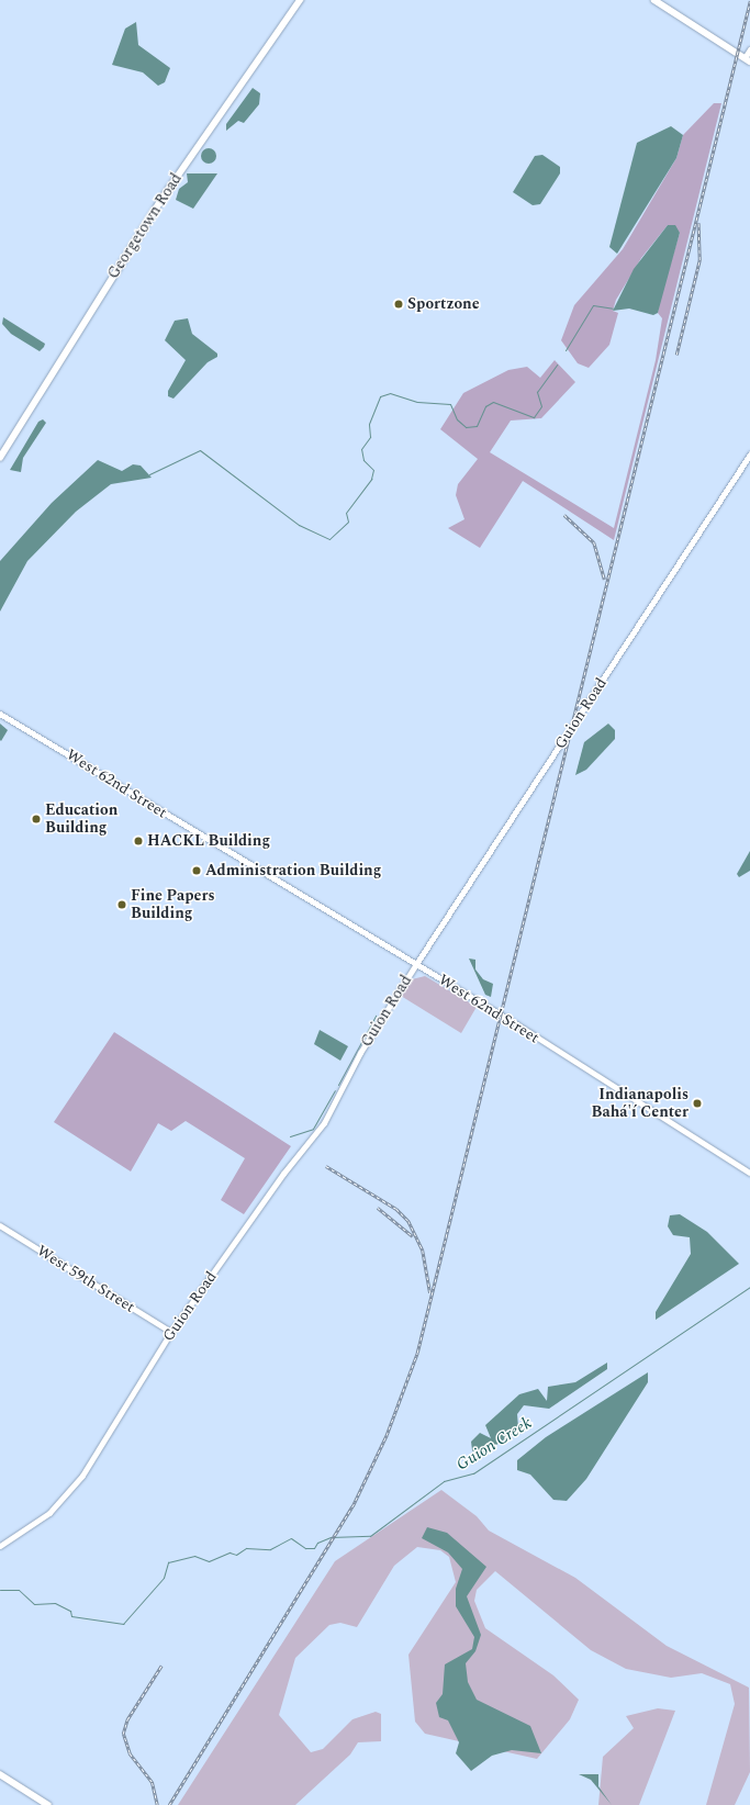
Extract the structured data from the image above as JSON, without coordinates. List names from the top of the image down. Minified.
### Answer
{"streets":{"main road":["Georgetown Road"],"street":["Guion Road","West 62nd Street","West 59th Street"]},"crossings":[["Guion Road","West 62nd Street"],["Guion Road","West 59th Street"]],"water":["Guion Creek"],"places":["Sportzone","Education Building","HACKL Building","Administration Building","Fine Papers Building","Indianapolis Bahá'í Center"]}
